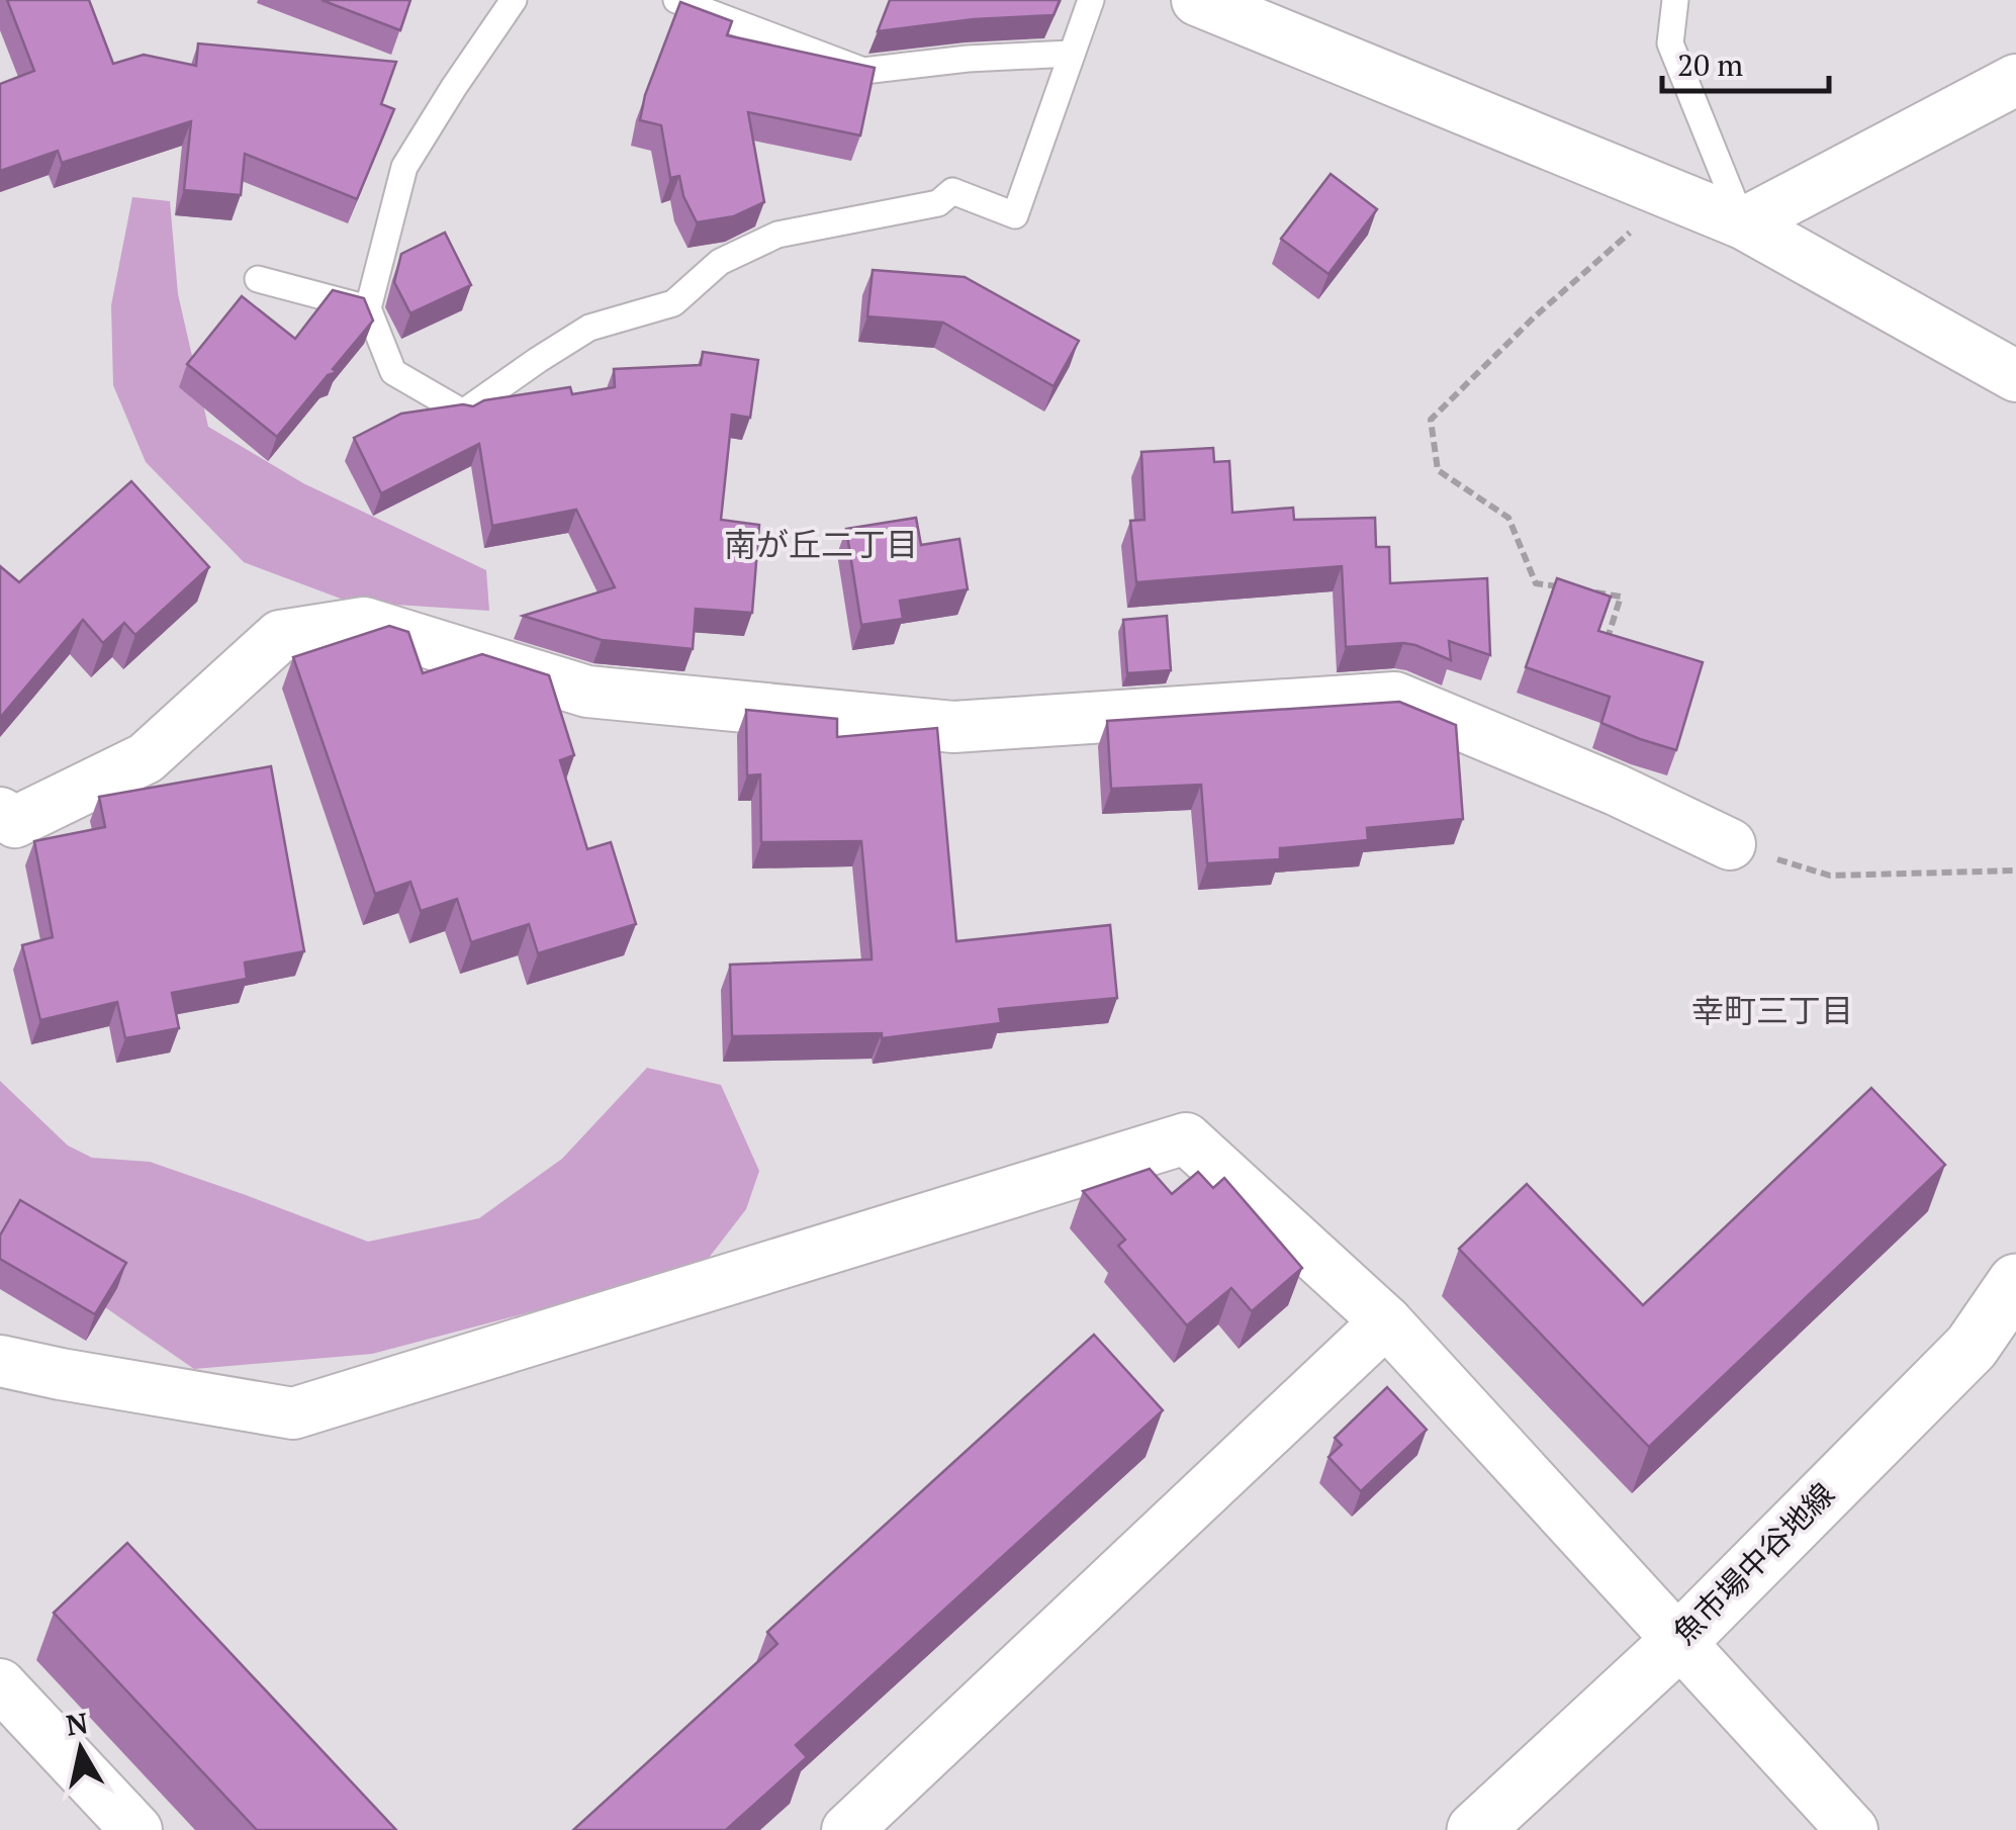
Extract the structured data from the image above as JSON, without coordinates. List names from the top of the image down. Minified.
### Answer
{"streets":{"street":["魚市場中谷地線"]},"districts":["南が丘二丁目","幸町三丁目"],"scale_bar":"20 m","north":"top"}
